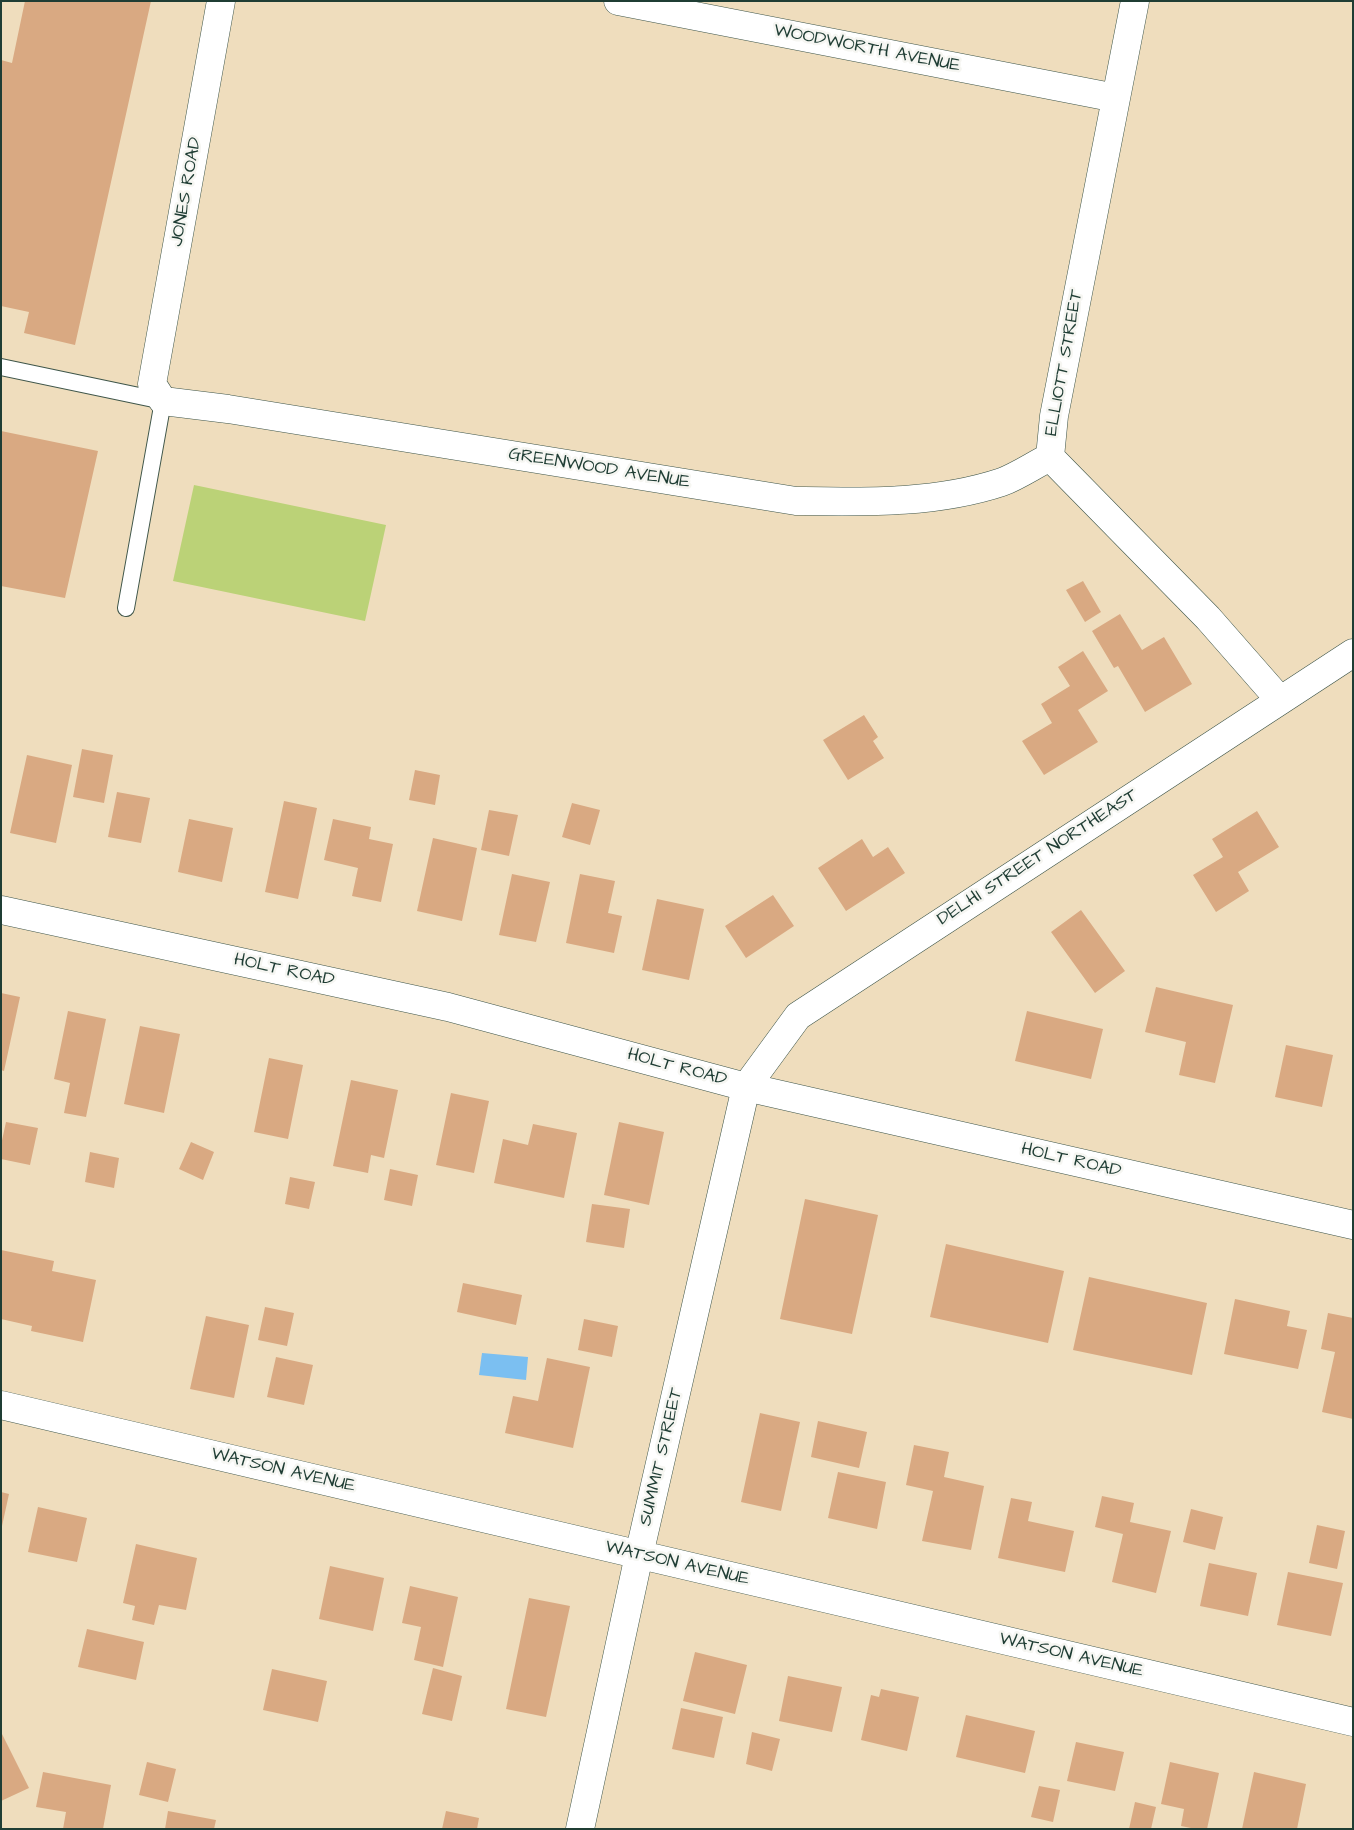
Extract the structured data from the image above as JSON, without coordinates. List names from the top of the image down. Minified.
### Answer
{"streets":{"street":["WOODWORTH AVENUE","JONES ROAD","ELLIOTT STREET","GREENWOOD AVENUE","DELHI STREET NORTHEAST","HOLT ROAD","SUMMIT STREET","WATSON AVENUE"]},"crossings":[["WOODWORTH AVENUE","ELLIOTT STREET"],["JONES ROAD","GREENWOOD AVENUE"],["ELLIOTT STREET","GREENWOOD AVENUE"],["ELLIOTT STREET","DELHI STREET NORTHEAST"],["DELHI STREET NORTHEAST","HOLT ROAD"],["DELHI STREET NORTHEAST","SUMMIT STREET"],["HOLT ROAD","SUMMIT STREET"],["SUMMIT STREET","WATSON AVENUE"]]}
